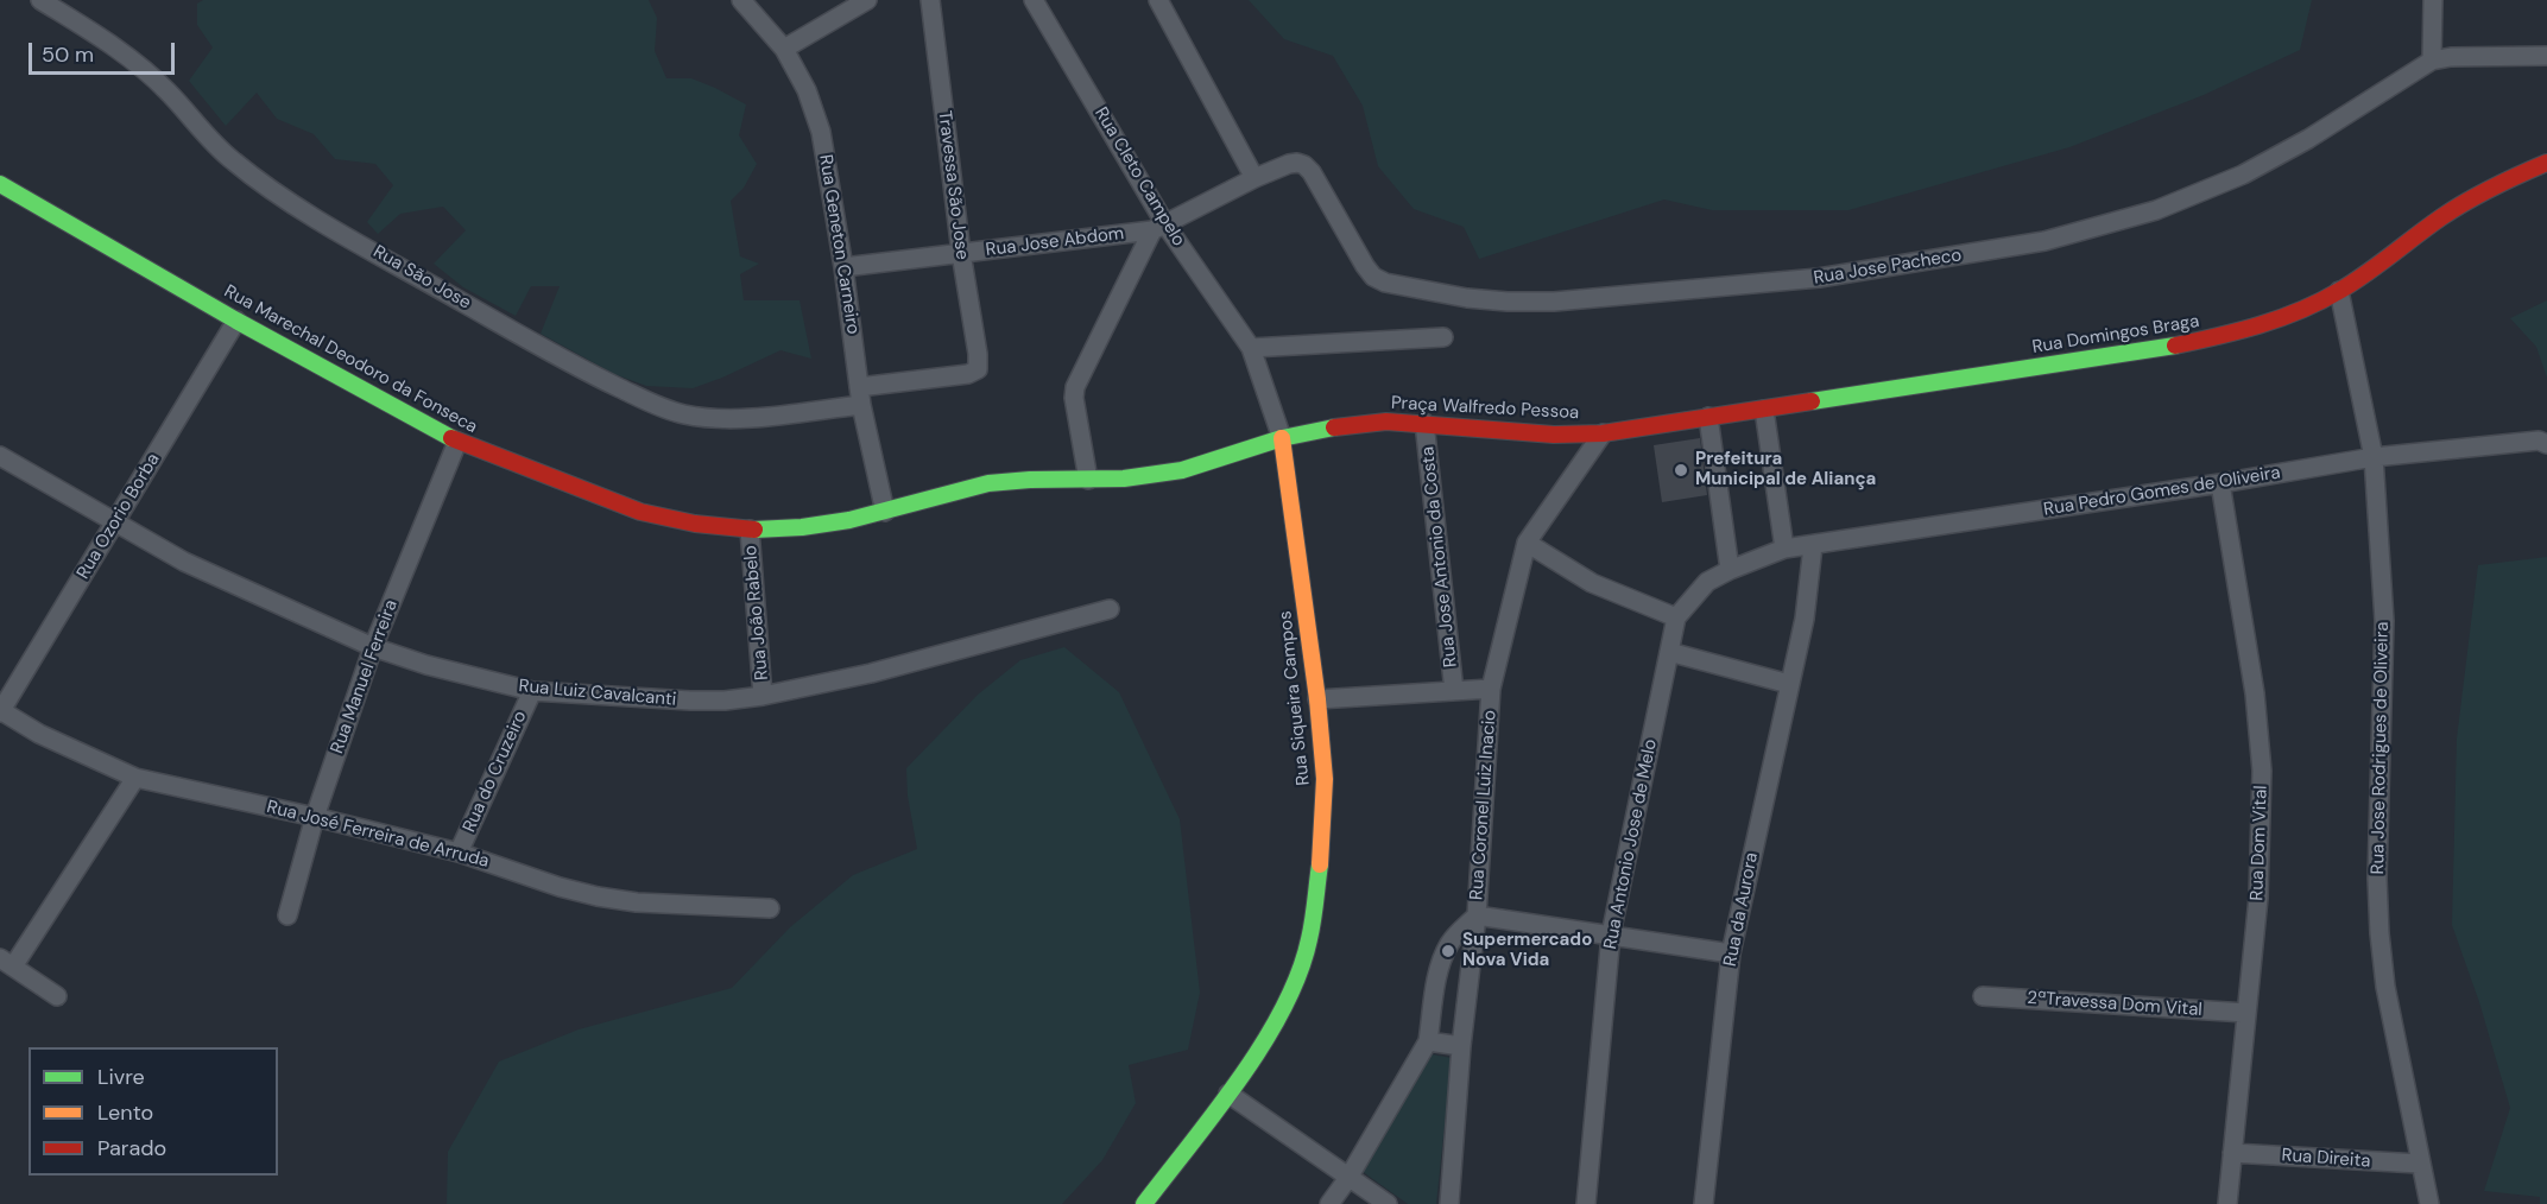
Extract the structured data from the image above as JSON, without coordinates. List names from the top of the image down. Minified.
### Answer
{"streets":{"main road":["Rua Domingos Braga","Rua Marechal Deodoro da Fonseca","Praça Walfredo Pessoa","Rua Siqueira Campos"],"street":["Rua Cleto Campelo","Travessa São Jose","Rua Jose Abdom","Rua Geneton Carneiro","Rua Jose Pacheco","Rua São Jose","Rua Pedro Gomes de Oliveira","Rua Ozorio Borba","Rua Jose Antonio da Costa","Rua João Rabelo","Rua Manuel Ferreira","Rua Luiz Cavalcanti","Rua Jose Rodrigues de Oliveira","Rua do Cruzeiro","Rua Coronel Luiz Inacio","Rua José Ferreira de Arruda","Rua Dom Vital","Rua Antonio Jose de Melo","Rua da Aurora","2ªTravessa Dom Vital","Rua Direita"]},"crossings":[["Rua Cleto Campelo","Rua Jose Abdom"],["Rua Cleto Campelo","Praça Walfredo Pessoa"],["Rua Cleto Campelo","Rua Siqueira Campos"],["Travessa São Jose","Rua Jose Abdom"],["Travessa São Jose","Rua São Jose"],["Rua Jose Abdom","Rua Geneton Carneiro"],["Rua Jose Abdom","Rua Jose Pacheco"],["Rua Geneton Carneiro","Rua São Jose"],["Rua Geneton Carneiro","Rua Marechal Deodoro da Fonseca"],["Rua Domingos Braga","Praça Walfredo Pessoa"],["Rua Domingos Braga","Rua Jose Rodrigues de Oliveira"],["Rua Marechal Deodoro da Fonseca","Praça Walfredo Pessoa"],["Rua Marechal Deodoro da Fonseca","Rua Ozorio Borba"],["Rua Marechal Deodoro da Fonseca","Rua João Rabelo"],["Rua Marechal Deodoro da Fonseca","Rua Manuel Ferreira"],["Praça Walfredo Pessoa","Rua Jose Antonio da Costa"],["Praça Walfredo Pessoa","Rua Siqueira Campos"],["Praça Walfredo Pessoa","Rua Coronel Luiz Inacio"],["Rua Pedro Gomes de Oliveira","Rua Jose Rodrigues de Oliveira"],["Rua Pedro Gomes de Oliveira","Rua Dom Vital"],["Rua Pedro Gomes de Oliveira","Rua Antonio Jose de Melo"],["Rua Pedro Gomes de Oliveira","Rua da Aurora"],["Rua Ozorio Borba","Rua Luiz Cavalcanti"],["Rua Ozorio Borba","Rua José Ferreira de Arruda"],["Rua João Rabelo","Rua Luiz Cavalcanti"],["Rua Manuel Ferreira","Rua Luiz Cavalcanti"],["Rua Manuel Ferreira","Rua José Ferreira de Arruda"],["Rua Luiz Cavalcanti","Rua do Cruzeiro"],["Rua Jose Rodrigues de Oliveira","Rua Direita"],["Rua do Cruzeiro","Rua José Ferreira de Arruda"],["Rua Dom Vital","2ªTravessa Dom Vital"],["Rua Dom Vital","Rua Direita"]],"places":["Prefeitura Municipal de Aliança","Supermercado Nova Vida"],"legend":["Livre","Lento","Parado"],"scale_bar":"50 m"}
